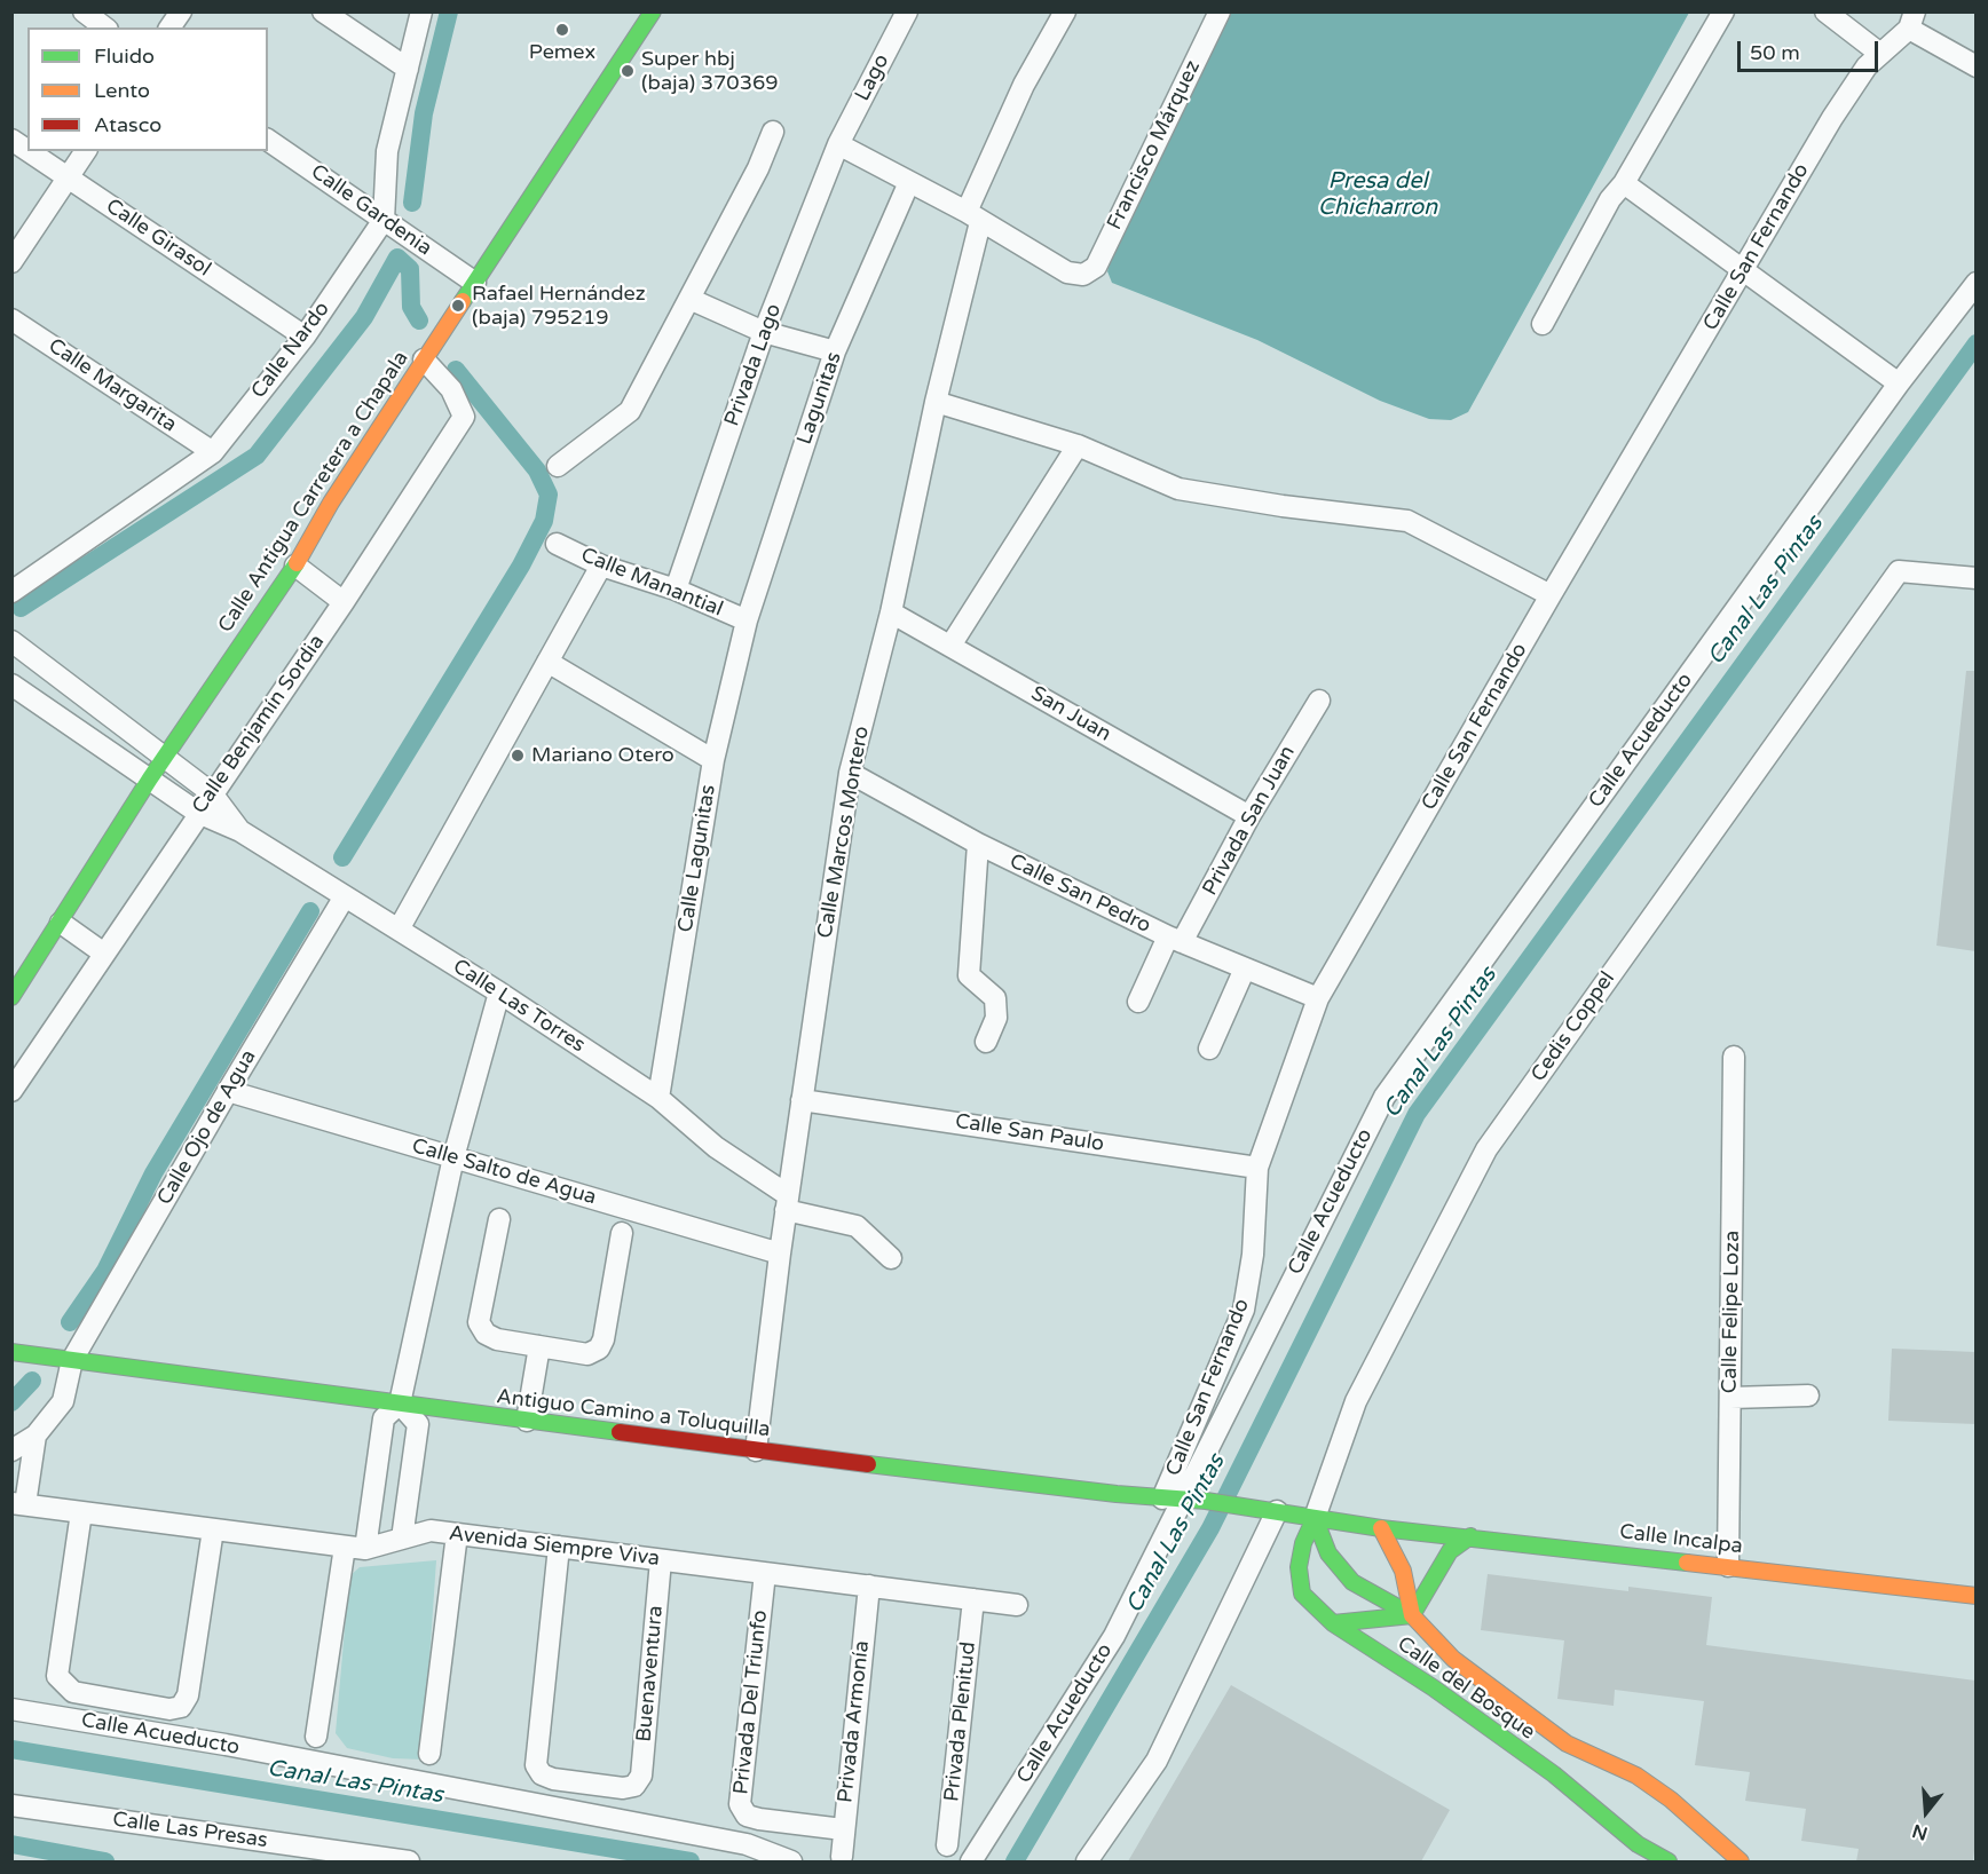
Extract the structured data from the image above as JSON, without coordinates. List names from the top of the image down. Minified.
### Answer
{"streets":{"street":["Lago","Francisco Márquez","Calle Gardenia","Calle Girasol","Calle San Fernando","Calle Nardo","Privada Lago","Calle Margarita","Lagunitas","Calle Antigua Carretera a Chapala","Calle Manantial","San Juan","Calle Benjamín Sordia","Calle Acueducto","Privada San Juan","Calle Marcos Montero","Calle Lagunitas","Calle San Pedro","Calle Las Torres","Cedis Coppel","Calle Ojo de Agua","Calle San Paulo","Calle Salto de Agua","Calle Felipe Loza","Antiguo Camino a Toluquilla","Calle Incalpa","Avenida Siempre Viva","Buenaventura","Calle del Bosque","Privada Del Triunfo","Privada Armonía","Privada Plenitud","Calle Las Presas"]},"crossings":[["Lago","Privada Lago"],["Francisco Márquez","Calle Marcos Montero"],["Calle Gardenia","Calle Nardo"],["Calle Gardenia","Calle Antigua Carretera a Chapala"],["Calle Girasol","Calle Nardo"],["Calle San Fernando","Calle Acueducto"],["Calle San Fernando","Calle San Pedro"],["Calle San Fernando","Calle San Paulo"],["Calle San Fernando","Antiguo Camino a Toluquilla"],["Calle Nardo","Calle Margarita"],["Privada Lago","Calle Manantial"],["Lagunitas","Calle Manantial"],["Lagunitas","Calle Lagunitas"],["Calle Antigua Carretera a Chapala","Calle Benjamín Sordia"],["Calle Antigua Carretera a Chapala","Calle Las Torres"],["Calle Manantial","Calle Lagunitas"],["San Juan","Privada San Juan"],["San Juan","Calle Marcos Montero"],["Calle Benjamín Sordia","Calle Las Torres"],["Calle Acueducto","Antiguo Camino a Toluquilla"],["Privada San Juan","Calle San Pedro"],["Calle Marcos Montero","Calle San Pedro"],["Calle Marcos Montero","Calle Las Torres"],["Calle Marcos Montero","Calle San Paulo"],["Calle Marcos Montero","Calle Salto de Agua"],["Calle Marcos Montero","Antiguo Camino a Toluquilla"],["Calle Lagunitas","Calle Las Torres"],["Calle Las Torres","Calle Ojo de Agua"],["Cedis Coppel","Calle Incalpa"],["Cedis Coppel","Calle del Bosque"],["Calle Ojo de Agua","Calle Salto de Agua"],["Calle Ojo de Agua","Antiguo Camino a Toluquilla"],["Calle Felipe Loza","Calle Incalpa"],["Calle Incalpa","Calle del Bosque"],["Avenida Siempre Viva","Buenaventura"],["Avenida Siempre Viva","Privada Del Triunfo"],["Avenida Siempre Viva","Privada Armonía"],["Avenida Siempre Viva","Privada Plenitud"],["Privada Del Triunfo","Privada Armonía"]],"water":["Presa del Chicharron","Canal Las Pintas"],"places":["Pemex","Super hbj (baja) 370369","Rafael Hernández (baja) 795219","Mariano Otero"],"legend":["Fluido","Lento","Atasco"],"scale_bar":"50 m","north":"bottom"}
